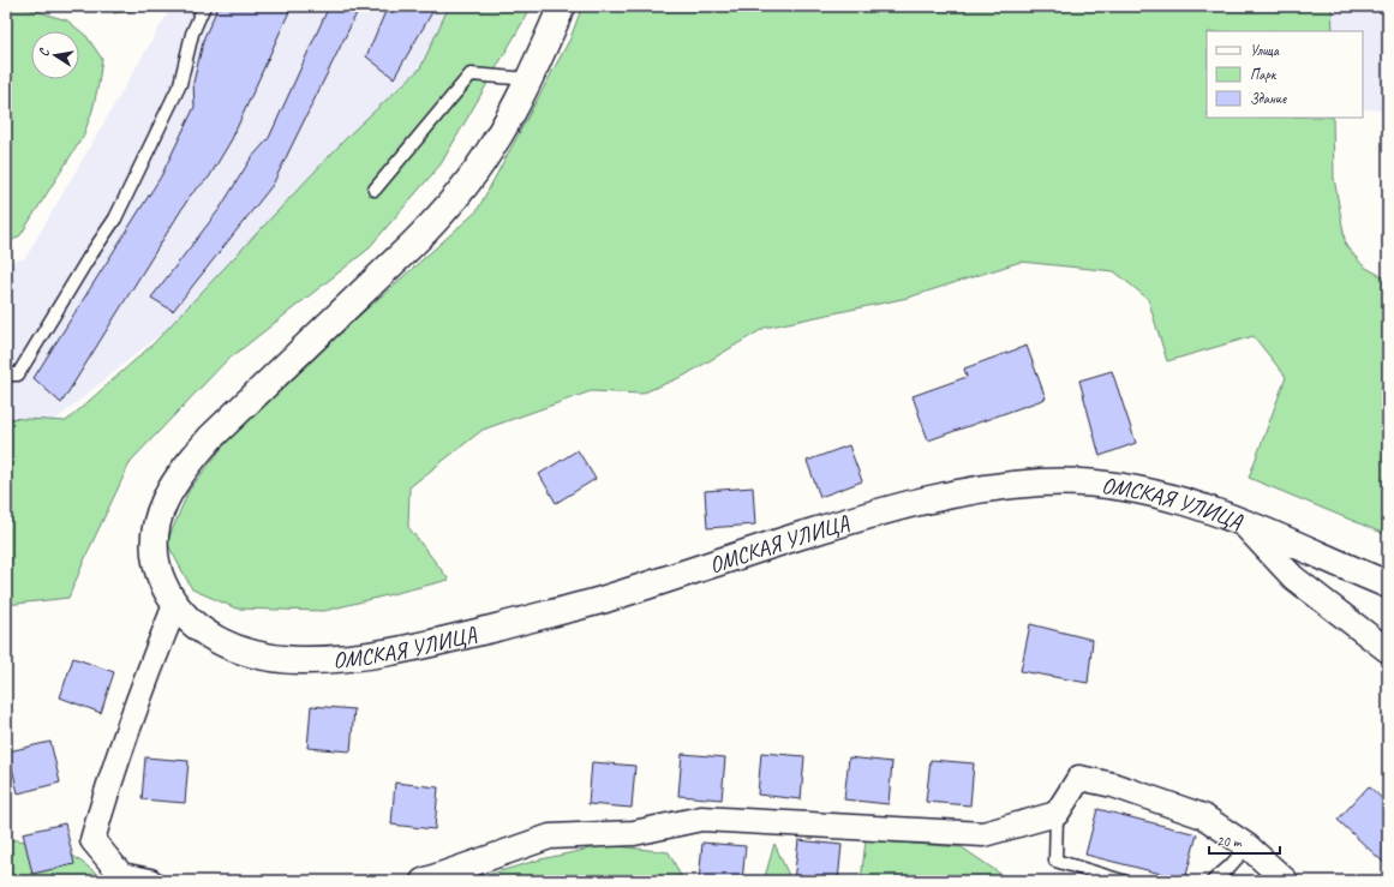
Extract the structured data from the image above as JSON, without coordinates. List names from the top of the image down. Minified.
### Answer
{"streets":{"main road":["ОМСКАЯ УЛИЦА"]},"legend":["Улица","Парк","Здание"],"scale_bar":"20 m","north":"left"}
